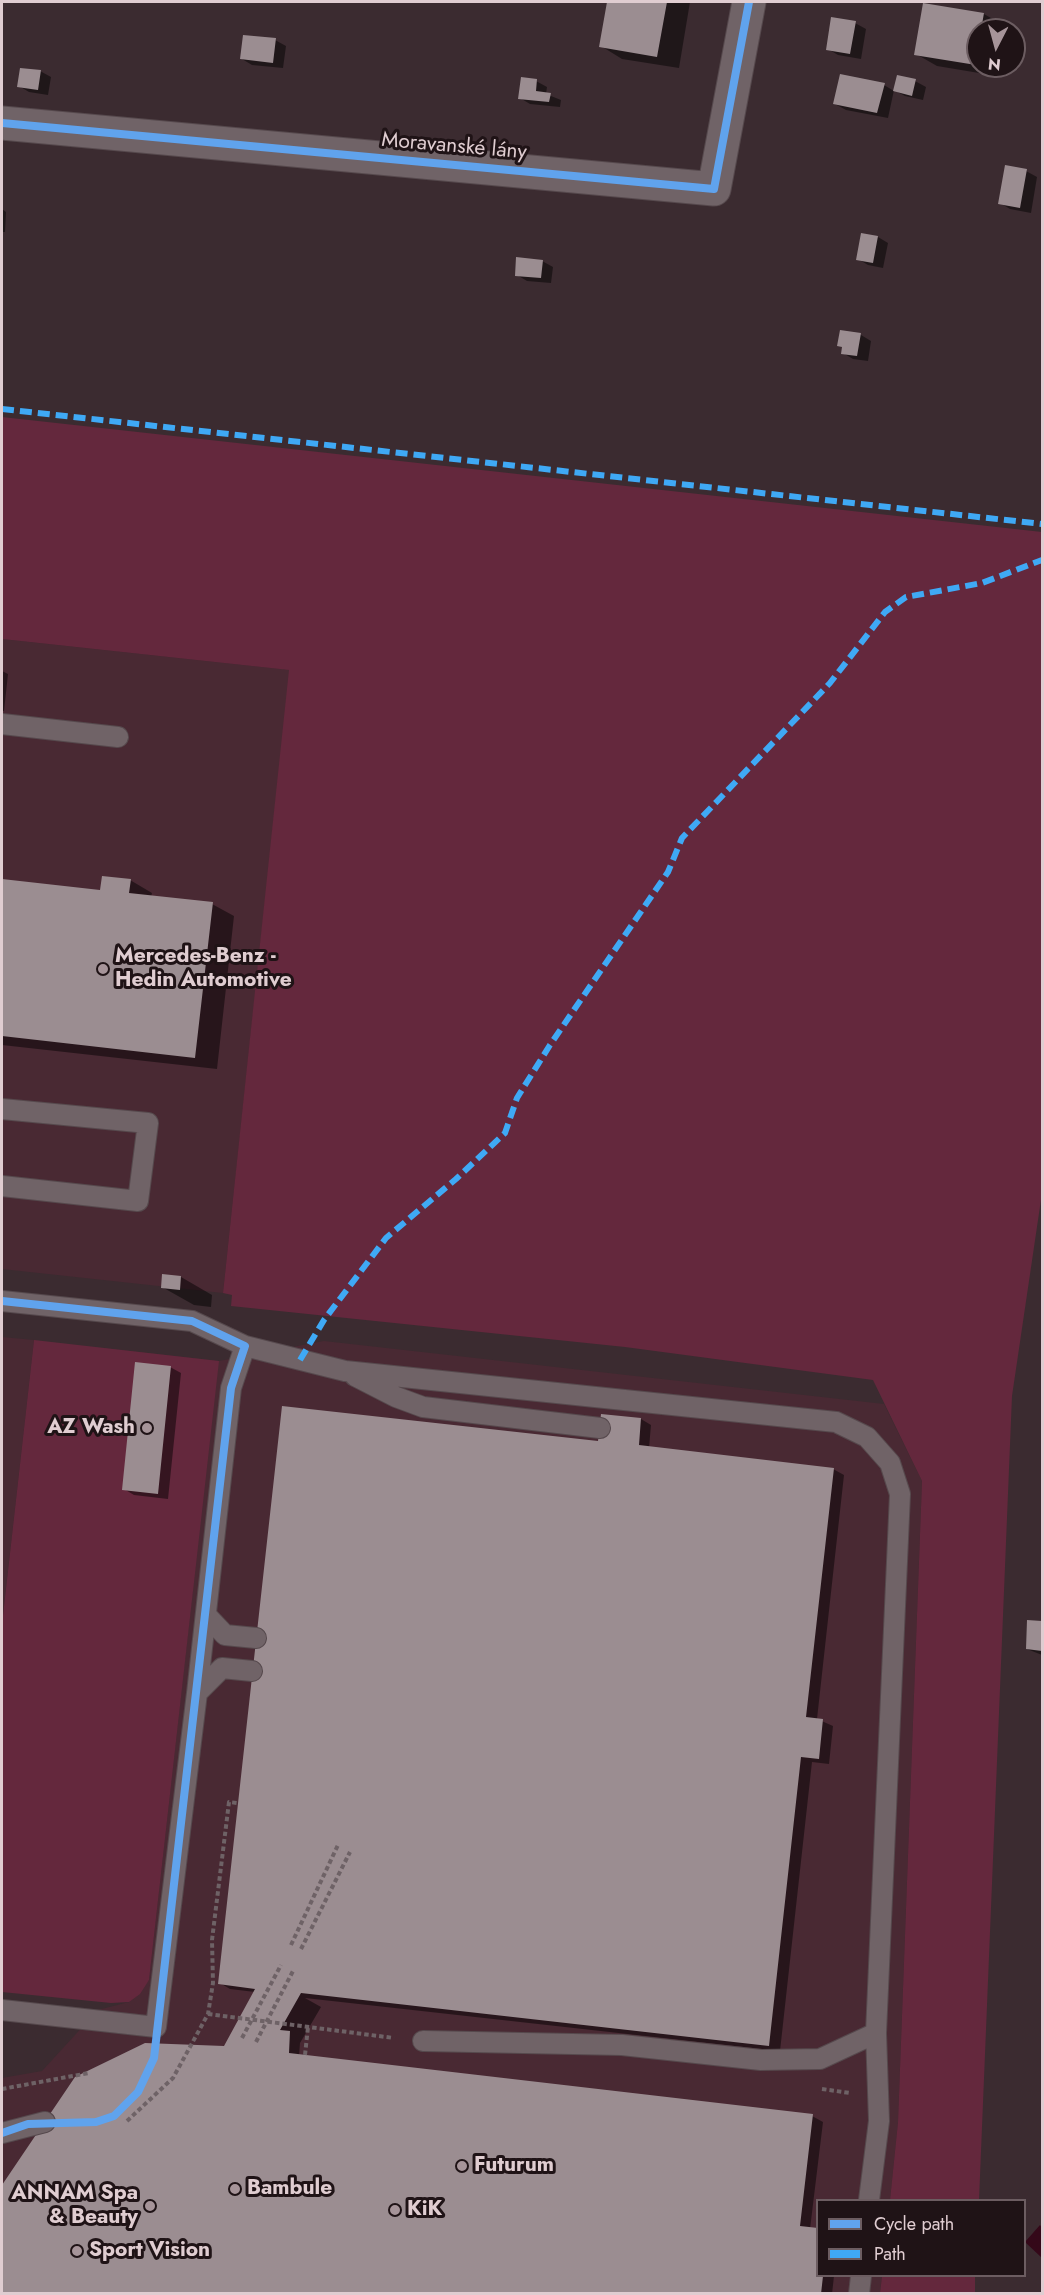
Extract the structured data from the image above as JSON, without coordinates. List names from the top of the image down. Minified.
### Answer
{"streets":{"street":["Moravanské lány"]},"places":["Mercedes-Benz - Hedin Automotive","AZ Wash","Futurum","Bambule","ANNAM Spa & Beauty","KiK","Sport Vision"],"legend":["Cycle path","Path"],"north":"bottom"}
